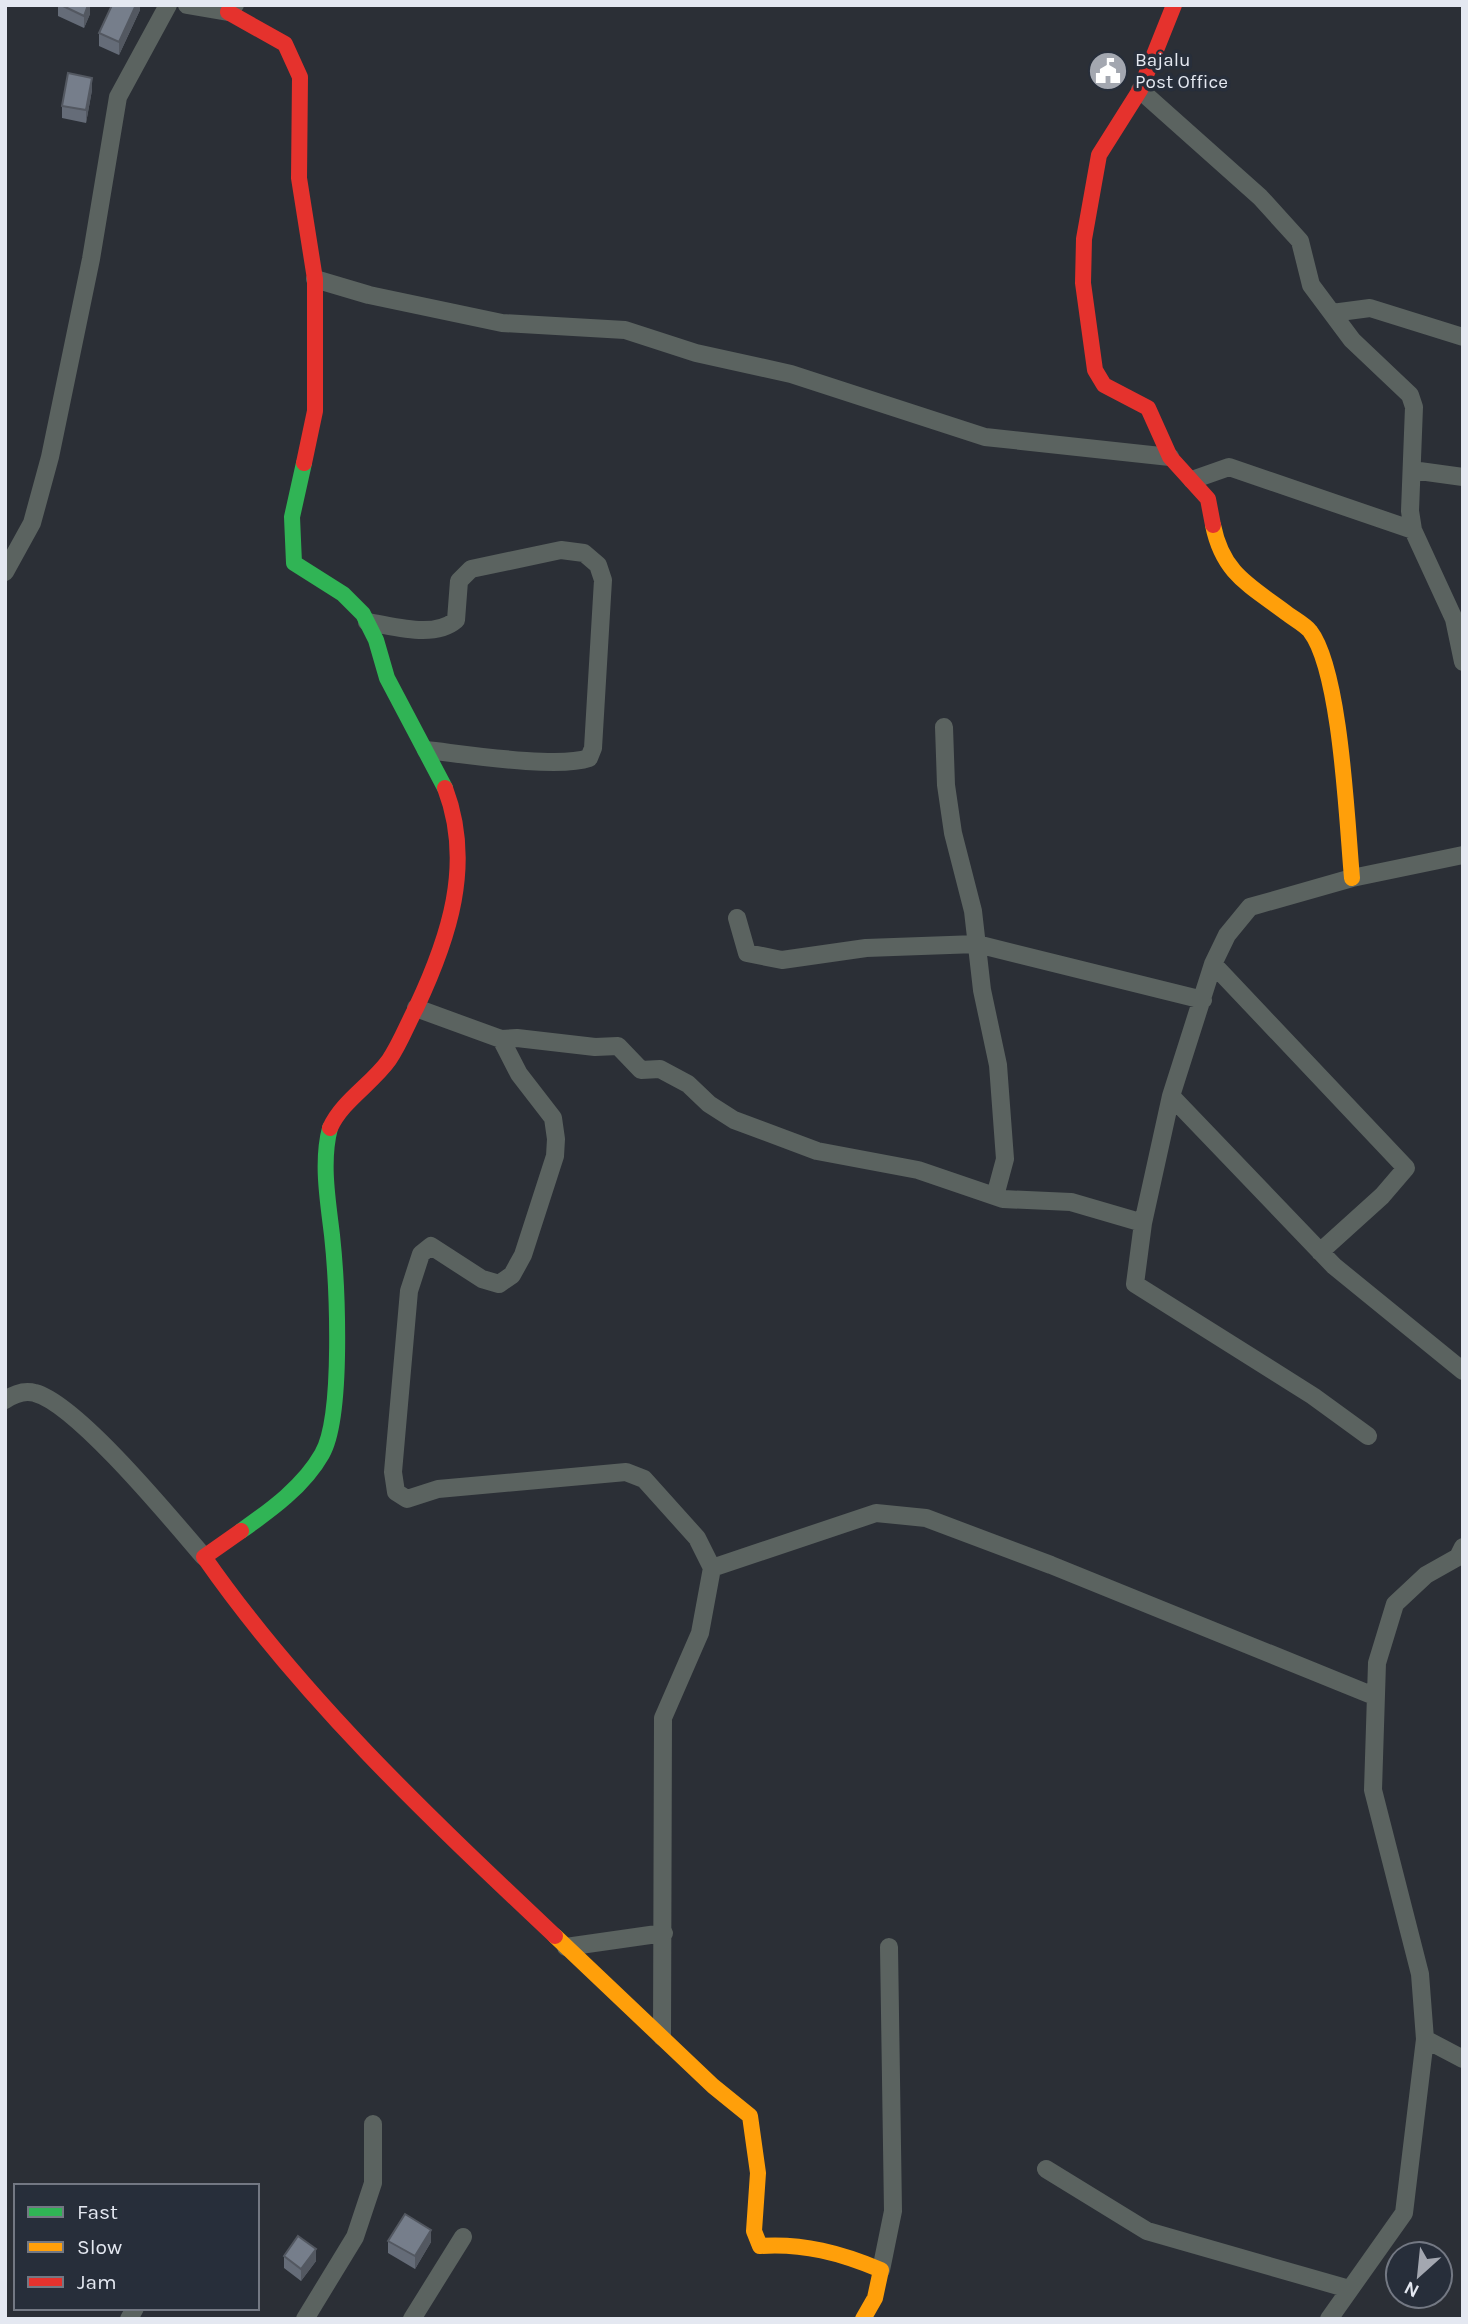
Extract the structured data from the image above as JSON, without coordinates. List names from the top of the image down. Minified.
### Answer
{"places":{"public building":["Bajalu Post Office"]},"legend":["Fast","Slow","Jam"],"north":"bottom left"}
